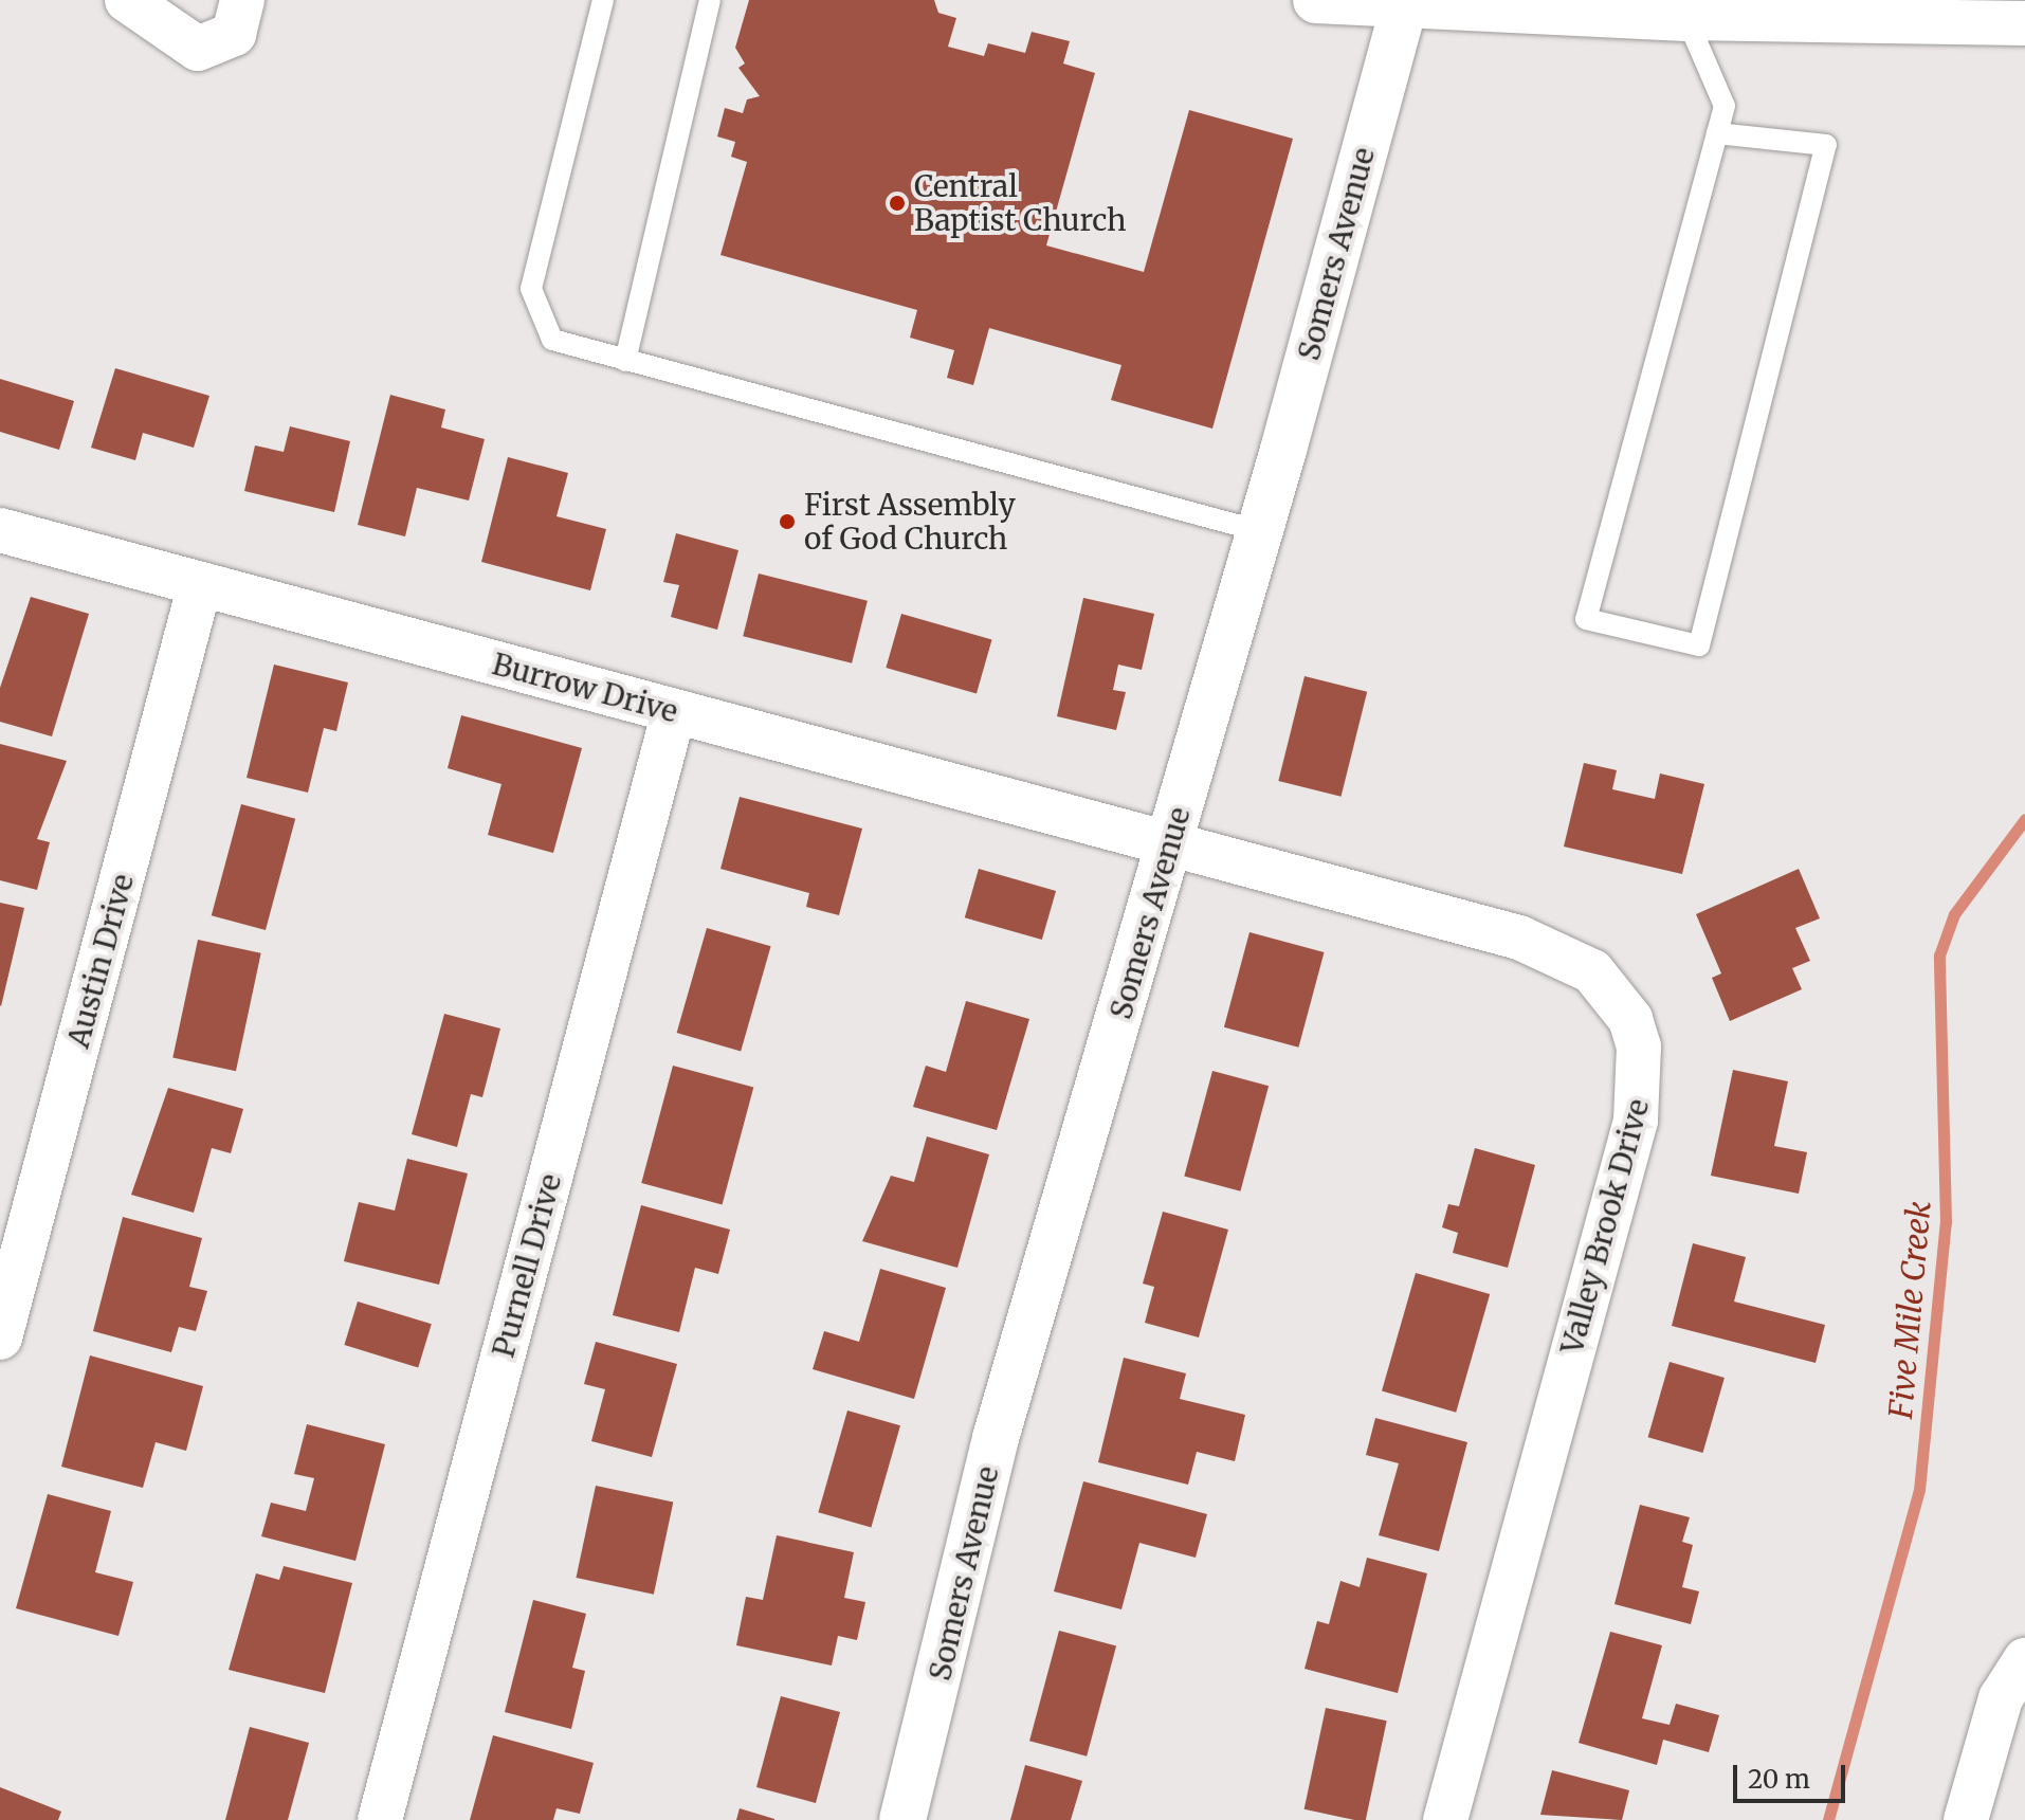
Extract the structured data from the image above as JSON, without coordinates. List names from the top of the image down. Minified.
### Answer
{"streets":{"street":["Somers Avenue","Burrow Drive","Austin Drive","Valley Brook Drive","Purnell Drive"]},"crossings":[["Somers Avenue","Burrow Drive"],["Somers Avenue","Valley Brook Drive"],["Burrow Drive","Austin Drive"],["Burrow Drive","Valley Brook Drive"],["Burrow Drive","Purnell Drive"]],"water":["Five Mile Creek"],"places":["Central Baptist Church","First Assembly of God Church"],"scale_bar":"20 m"}
